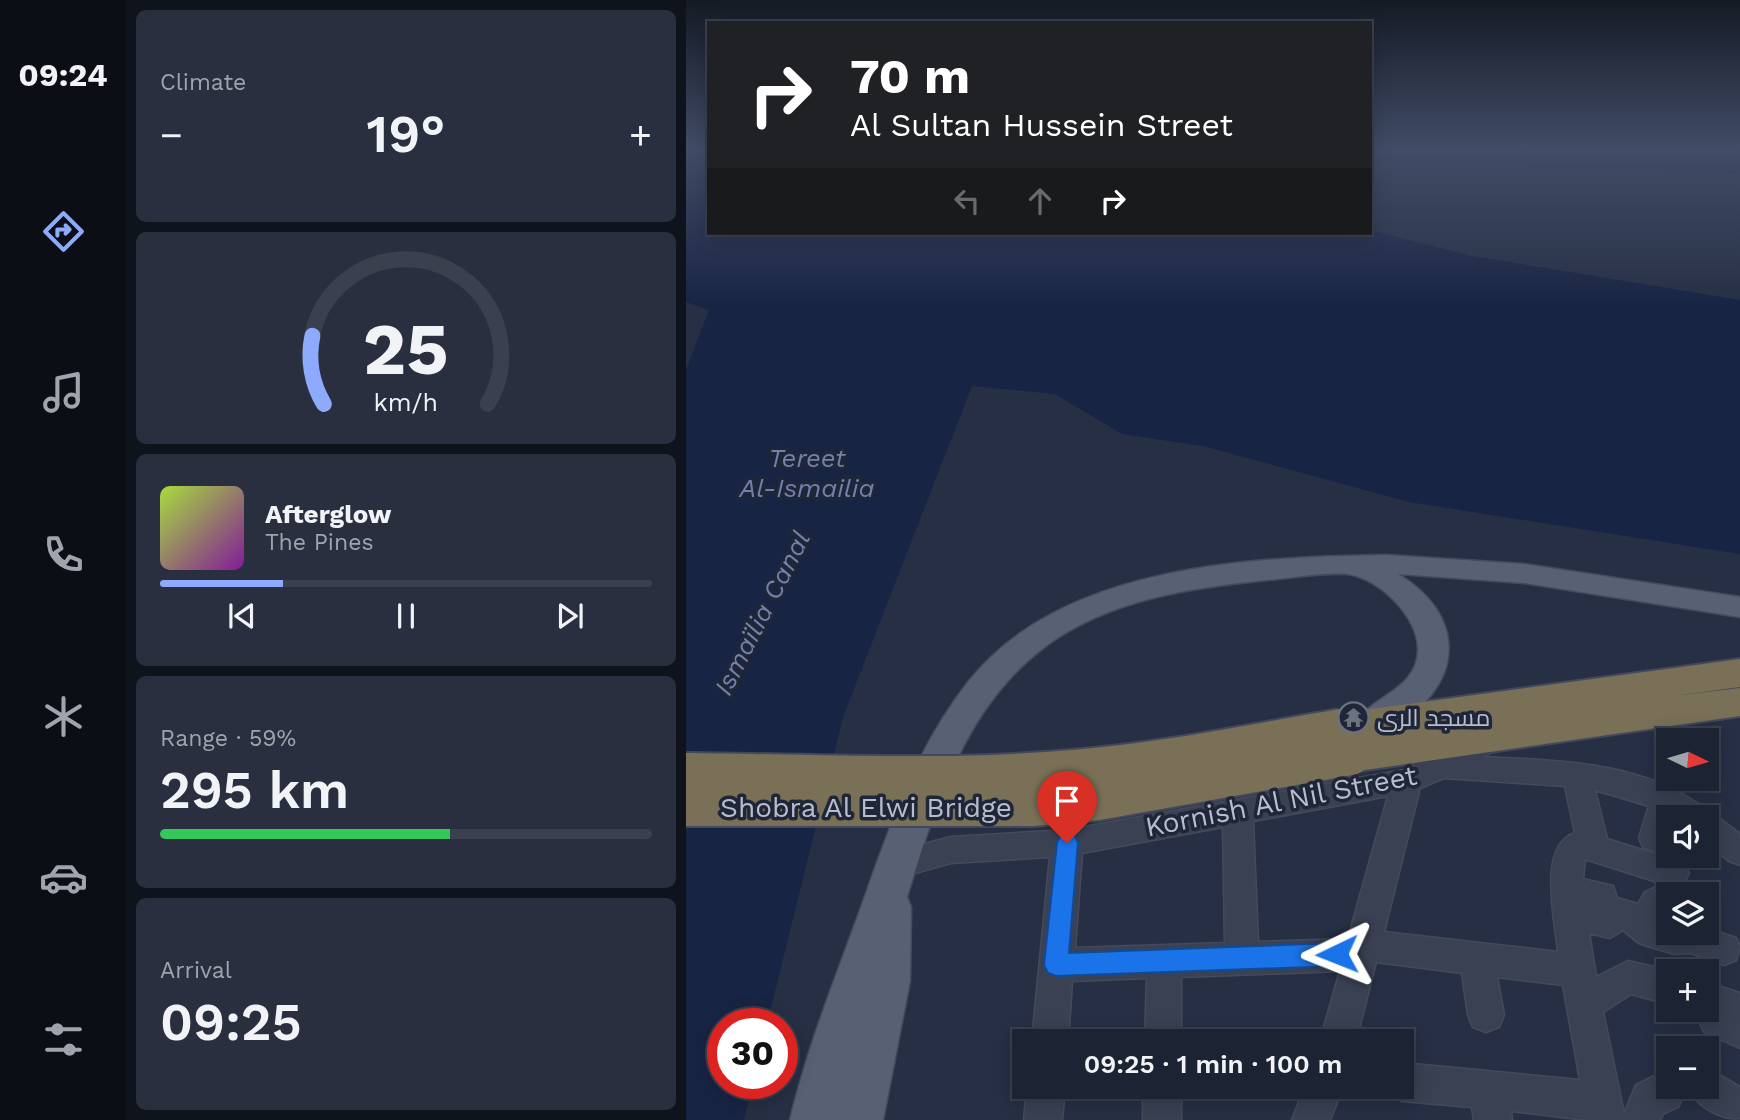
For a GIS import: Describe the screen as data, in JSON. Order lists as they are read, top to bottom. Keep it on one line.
{"streets":{"highway":["Kornish Al Nil Street","Shobra Al Elwi Bridge"]},"crossings":[["Kornish Al Nil Street","Shobra Al Elwi Bridge"]],"water":["Tereet Al-Ismailia","Ismaïlia Canal"],"places":{"temple":["مسجد الرى"]},"north":"right","page":{"tabs":"09:24","tile":["Climate",["Range · 59%","295 km"],["Arrival","09:25"]],"turn":["70 m","Al Sultan Hussein Street"],"heat":["−","19°","+"],"song":["Afterglow","The Pines"],"map_buttons":["+","−"],"limit":"30","trip":"09:25 · 1 min · 100 m","gauge":["25","km/h"]}}
